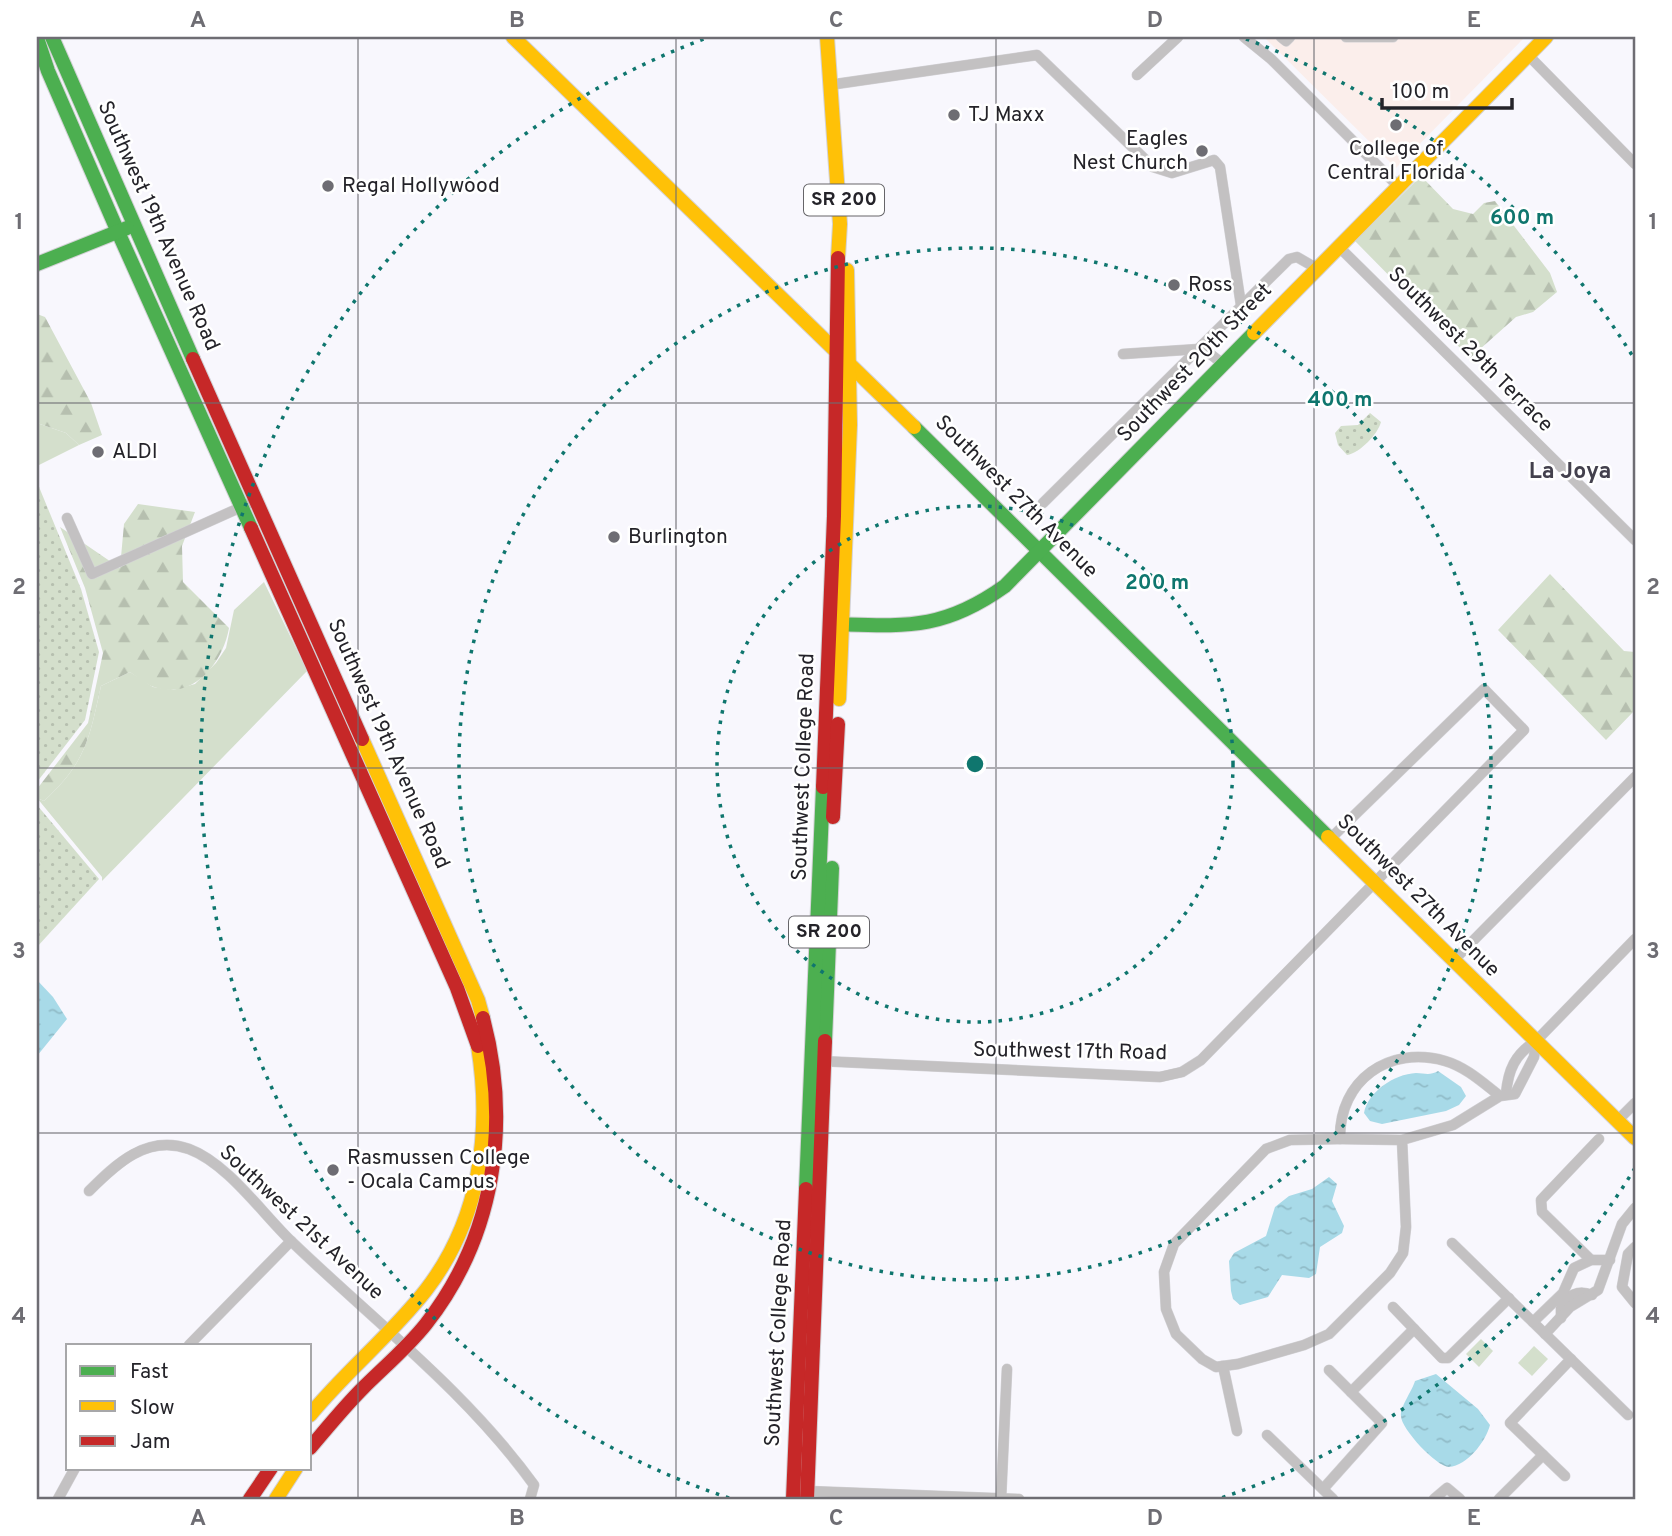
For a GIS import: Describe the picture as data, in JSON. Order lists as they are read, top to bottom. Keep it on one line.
{"streets":{"main road":["SR 200","Southwest 19th Avenue Road","Southwest 20th Street","Southwest 27th Avenue","Southwest College Road"],"street":["Southwest 29th Terrace","Southwest 17th Road","Southwest 21st Avenue"]},"crossings":[["Southwest 19th Avenue Road","Southwest 21st Avenue"],["Southwest 29th Terrace","Southwest 20th Street"],["Southwest 20th Street","Southwest 27th Avenue"],["Southwest 20th Street","Southwest College Road"],["Southwest 27th Avenue","Southwest College Road"],["Southwest 27th Avenue","Southwest 17th Road"],["Southwest College Road","Southwest 17th Road"]],"districts":["La Joya"],"places":["TJ Maxx","College of Central Florida","Eagles Nest Church","Regal Hollywood","Ross","ALDI","Burlington","Rasmussen College - Ocala Campus"],"legend":["Fast","Slow","Jam"],"scale_bar":"100 m","grid":{"columns":["A","B","C","D","E"],"rows":["1","2","3","4"]},"rings":["600 m","400 m","200 m"]}
